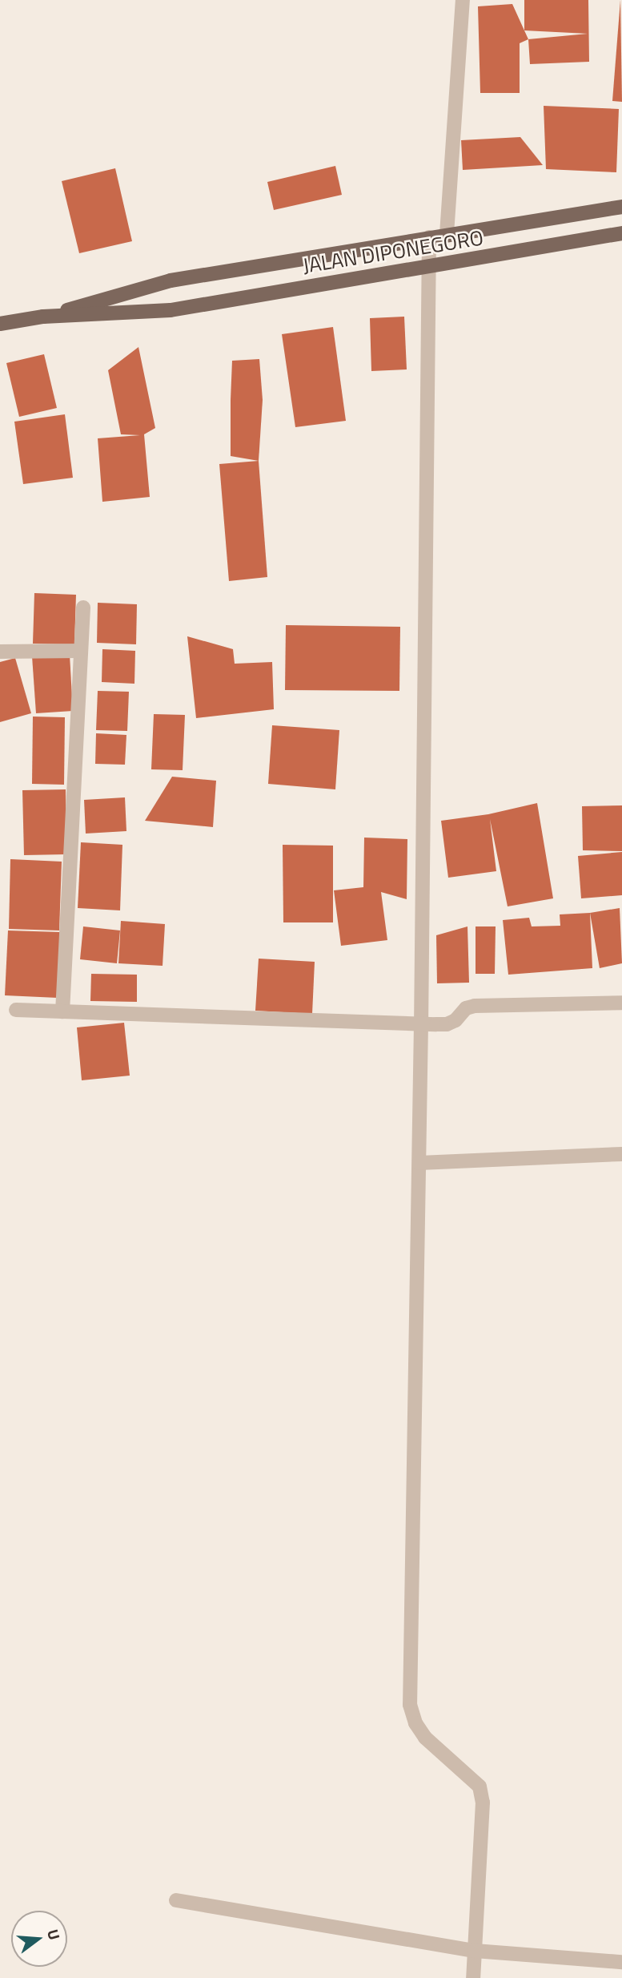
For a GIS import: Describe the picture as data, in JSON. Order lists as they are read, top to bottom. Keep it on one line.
{"streets":{"main road":["JALAN DIPONEGORO"]},"north":"right"}
